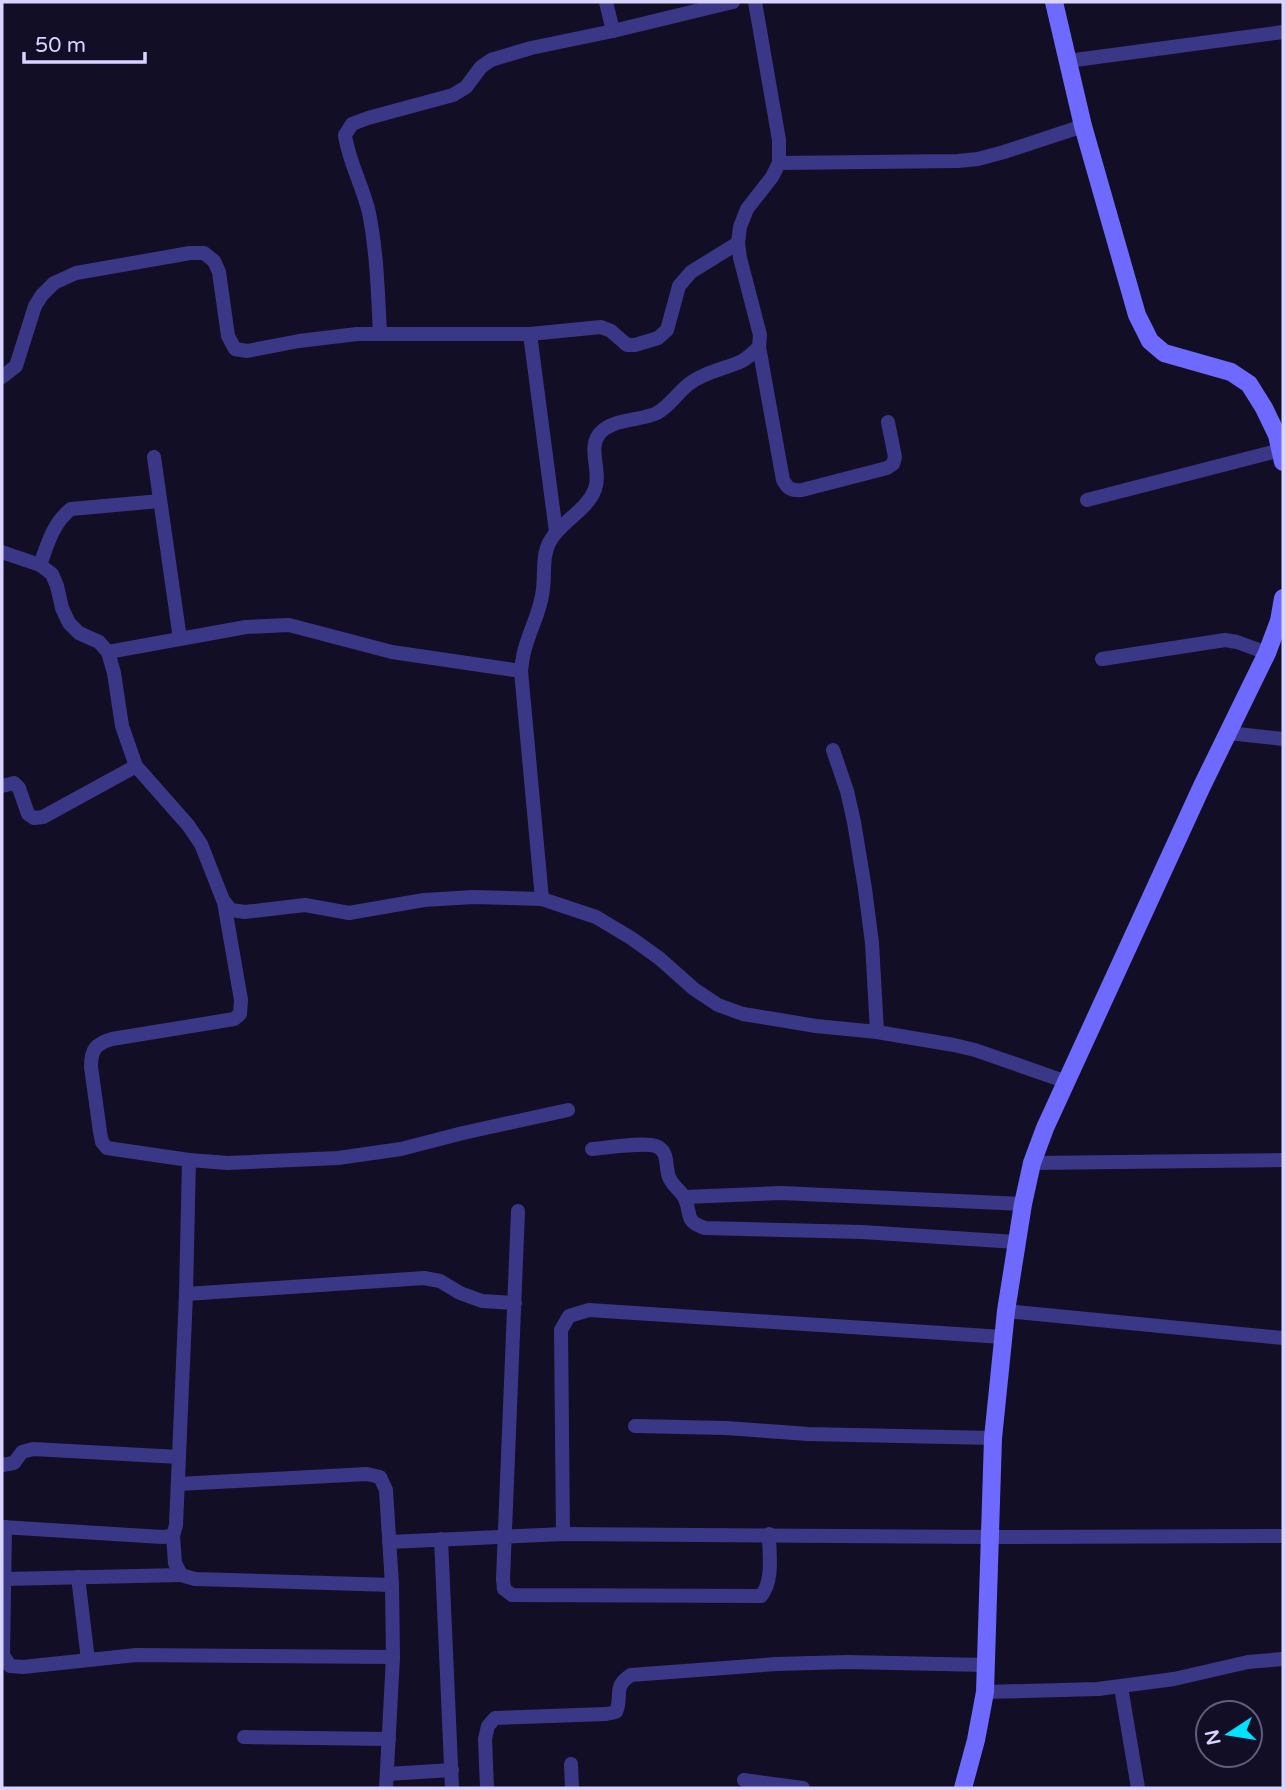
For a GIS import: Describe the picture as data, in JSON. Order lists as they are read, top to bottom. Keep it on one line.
{"scale_bar":"50 m","north":"left"}
